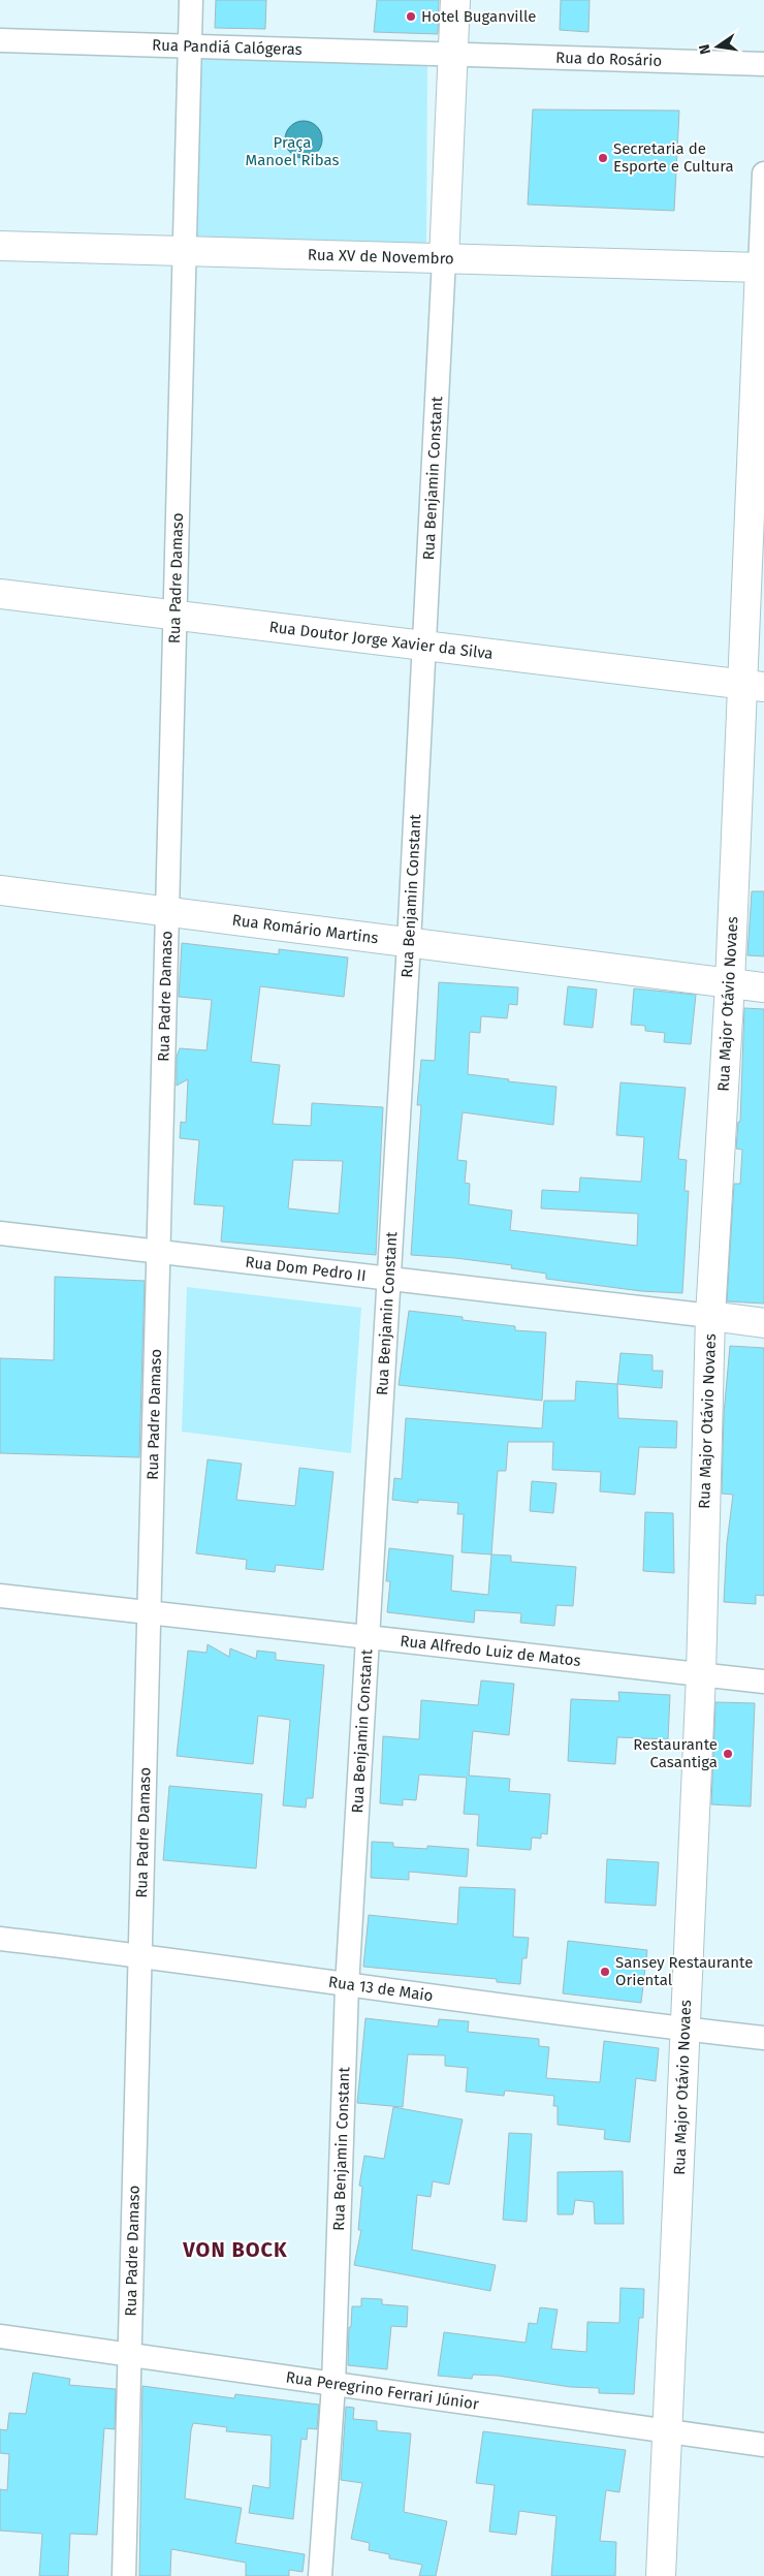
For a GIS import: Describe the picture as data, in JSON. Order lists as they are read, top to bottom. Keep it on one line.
{"streets":{"main road":["Rua XV de Novembro","Rua Benjamin Constant","Rua Doutor Jorge Xavier da Silva","Rua Romário Martins","Rua Major Otávio Novaes","Rua Dom Pedro II"],"street":["Rua Pandiá Calógeras","Rua do Rosário","Rua Padre Damaso","Rua Alfredo Luiz de Matos","Rua 13 de Maio","Rua Peregrino Ferrari Júnior"]},"crossings":[["Rua Pandiá Calógeras","Rua do Rosário"],["Rua Pandiá Calógeras","Rua Benjamin Constant"],["Rua do Rosário","Rua Benjamin Constant"],["Rua XV de Novembro","Rua Benjamin Constant"],["Rua XV de Novembro","Rua Padre Damaso"],["Rua XV de Novembro","Rua Major Otávio Novaes"],["Rua Benjamin Constant","Rua Doutor Jorge Xavier da Silva"],["Rua Benjamin Constant","Rua Romário Martins"],["Rua Benjamin Constant","Rua Dom Pedro II"],["Rua Benjamin Constant","Rua Alfredo Luiz de Matos"],["Rua Benjamin Constant","Rua 13 de Maio"],["Rua Benjamin Constant","Rua Peregrino Ferrari Júnior"],["Rua Padre Damaso","Rua Doutor Jorge Xavier da Silva"],["Rua Padre Damaso","Rua Romário Martins"],["Rua Padre Damaso","Rua Dom Pedro II"],["Rua Padre Damaso","Rua Alfredo Luiz de Matos"],["Rua Padre Damaso","Rua 13 de Maio"],["Rua Padre Damaso","Rua Peregrino Ferrari Júnior"],["Rua Doutor Jorge Xavier da Silva","Rua Major Otávio Novaes"],["Rua Romário Martins","Rua Major Otávio Novaes"],["Rua Major Otávio Novaes","Rua Dom Pedro II"],["Rua Major Otávio Novaes","Rua Alfredo Luiz de Matos"],["Rua Major Otávio Novaes","Rua 13 de Maio"],["Rua Major Otávio Novaes","Rua Peregrino Ferrari Júnior"]],"districts":["VON BOCK"],"parks":["Praça Manoel Ribas"],"places":["Hotel Buganville","Secretaria de Esporte e Cultura","Restaurante Casantiga","Sansey Restaurante Oriental"],"north":"left"}
